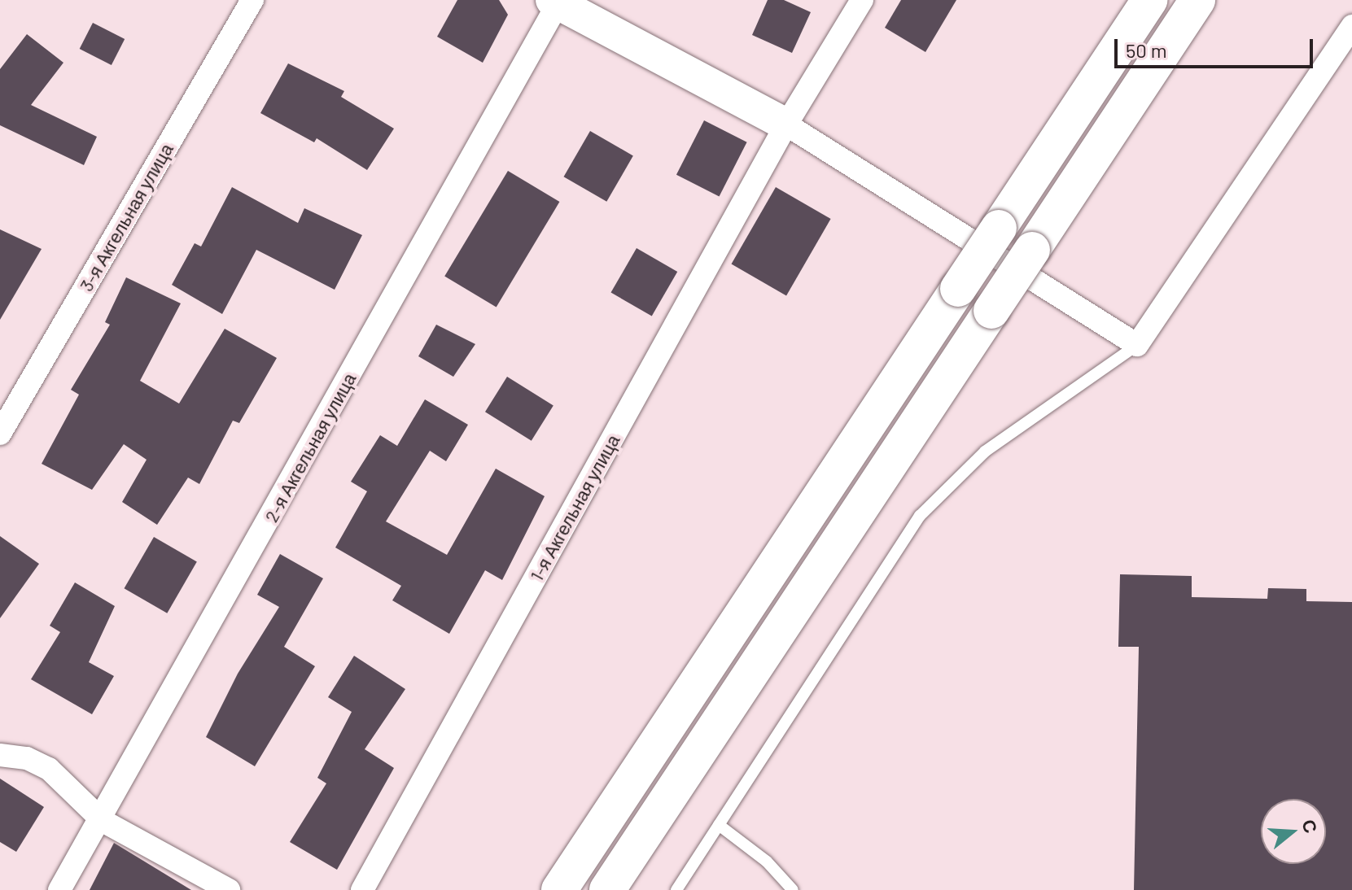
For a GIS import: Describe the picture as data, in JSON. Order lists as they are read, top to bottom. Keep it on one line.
{"streets":{"street":["3-я Акгельная улица","2-я Акгельная улица","1-я Акгельная улица"]},"scale_bar":"50 m","north":"right"}
